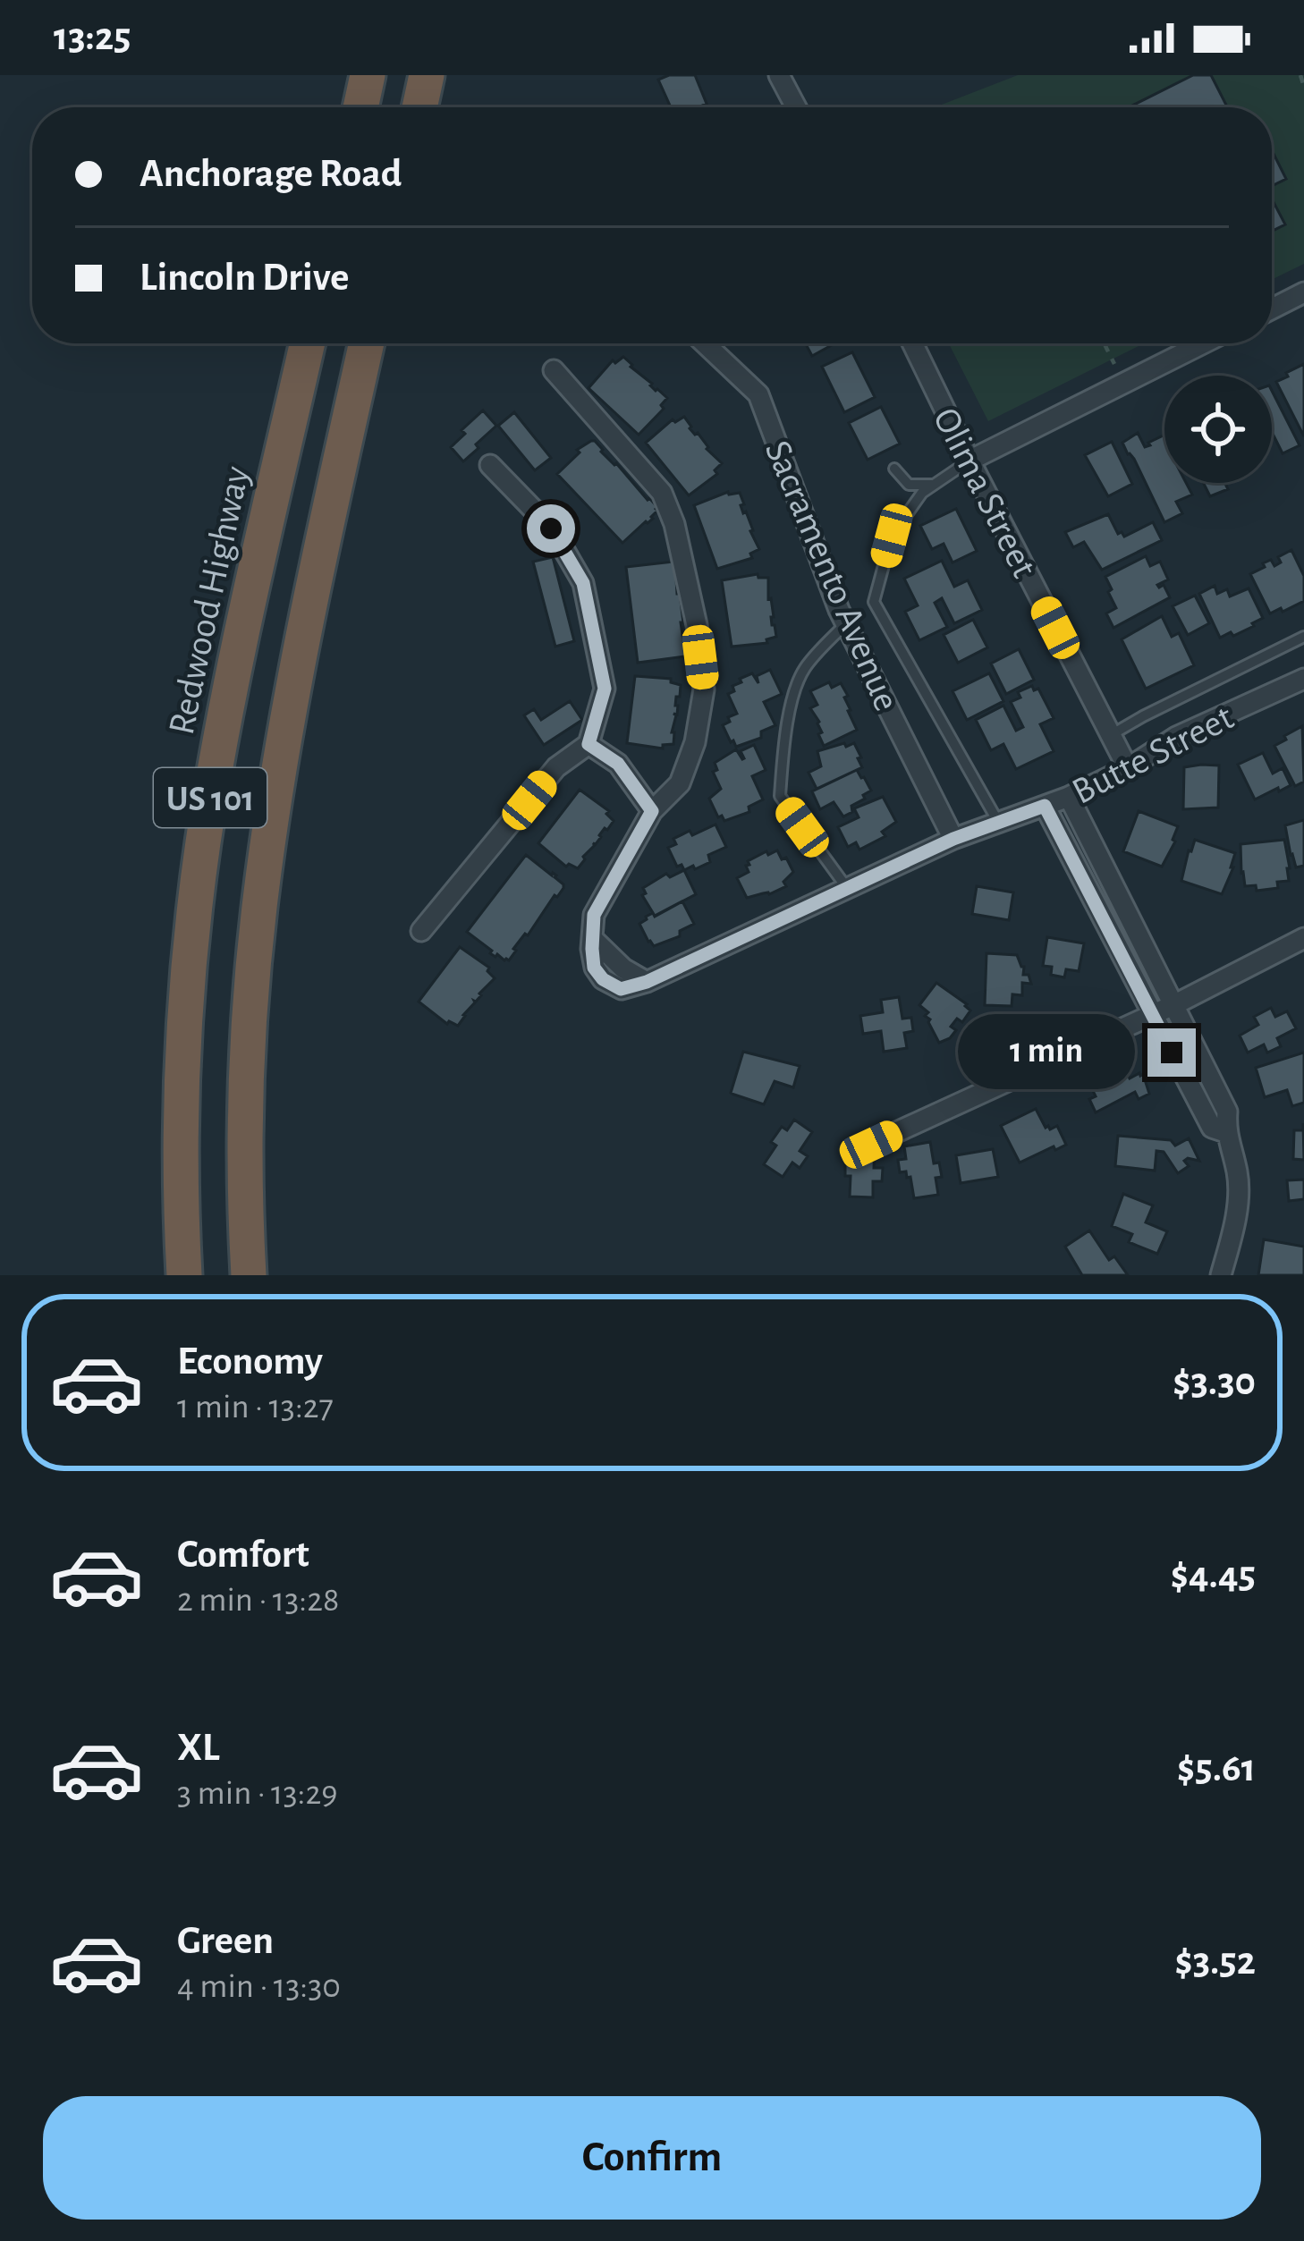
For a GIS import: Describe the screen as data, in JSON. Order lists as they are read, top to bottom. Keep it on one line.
{"streets":{"highway":["Redwood Highway","US 101"],"street":["Olima Street","Sacramento Avenue","Butte Street"]},"crossings":[["Olima Street","Butte Street"],["Sacramento Avenue","Butte Street"]],"page":{"status":"13:25","banner":["Anchorage Road","Lincoln Drive"],"bubble":"1 min","list":[{"name":"Economy","note":"1 min · 13:27","value":"$3.30"},{"name":"Comfort","note":"2 min · 13:28","value":"$4.45"},{"name":"XL","note":"3 min · 13:29","value":"$5.61"},{"name":"Green","note":"4 min · 13:30","value":"$3.52"}],"buttons":"Confirm"}}
